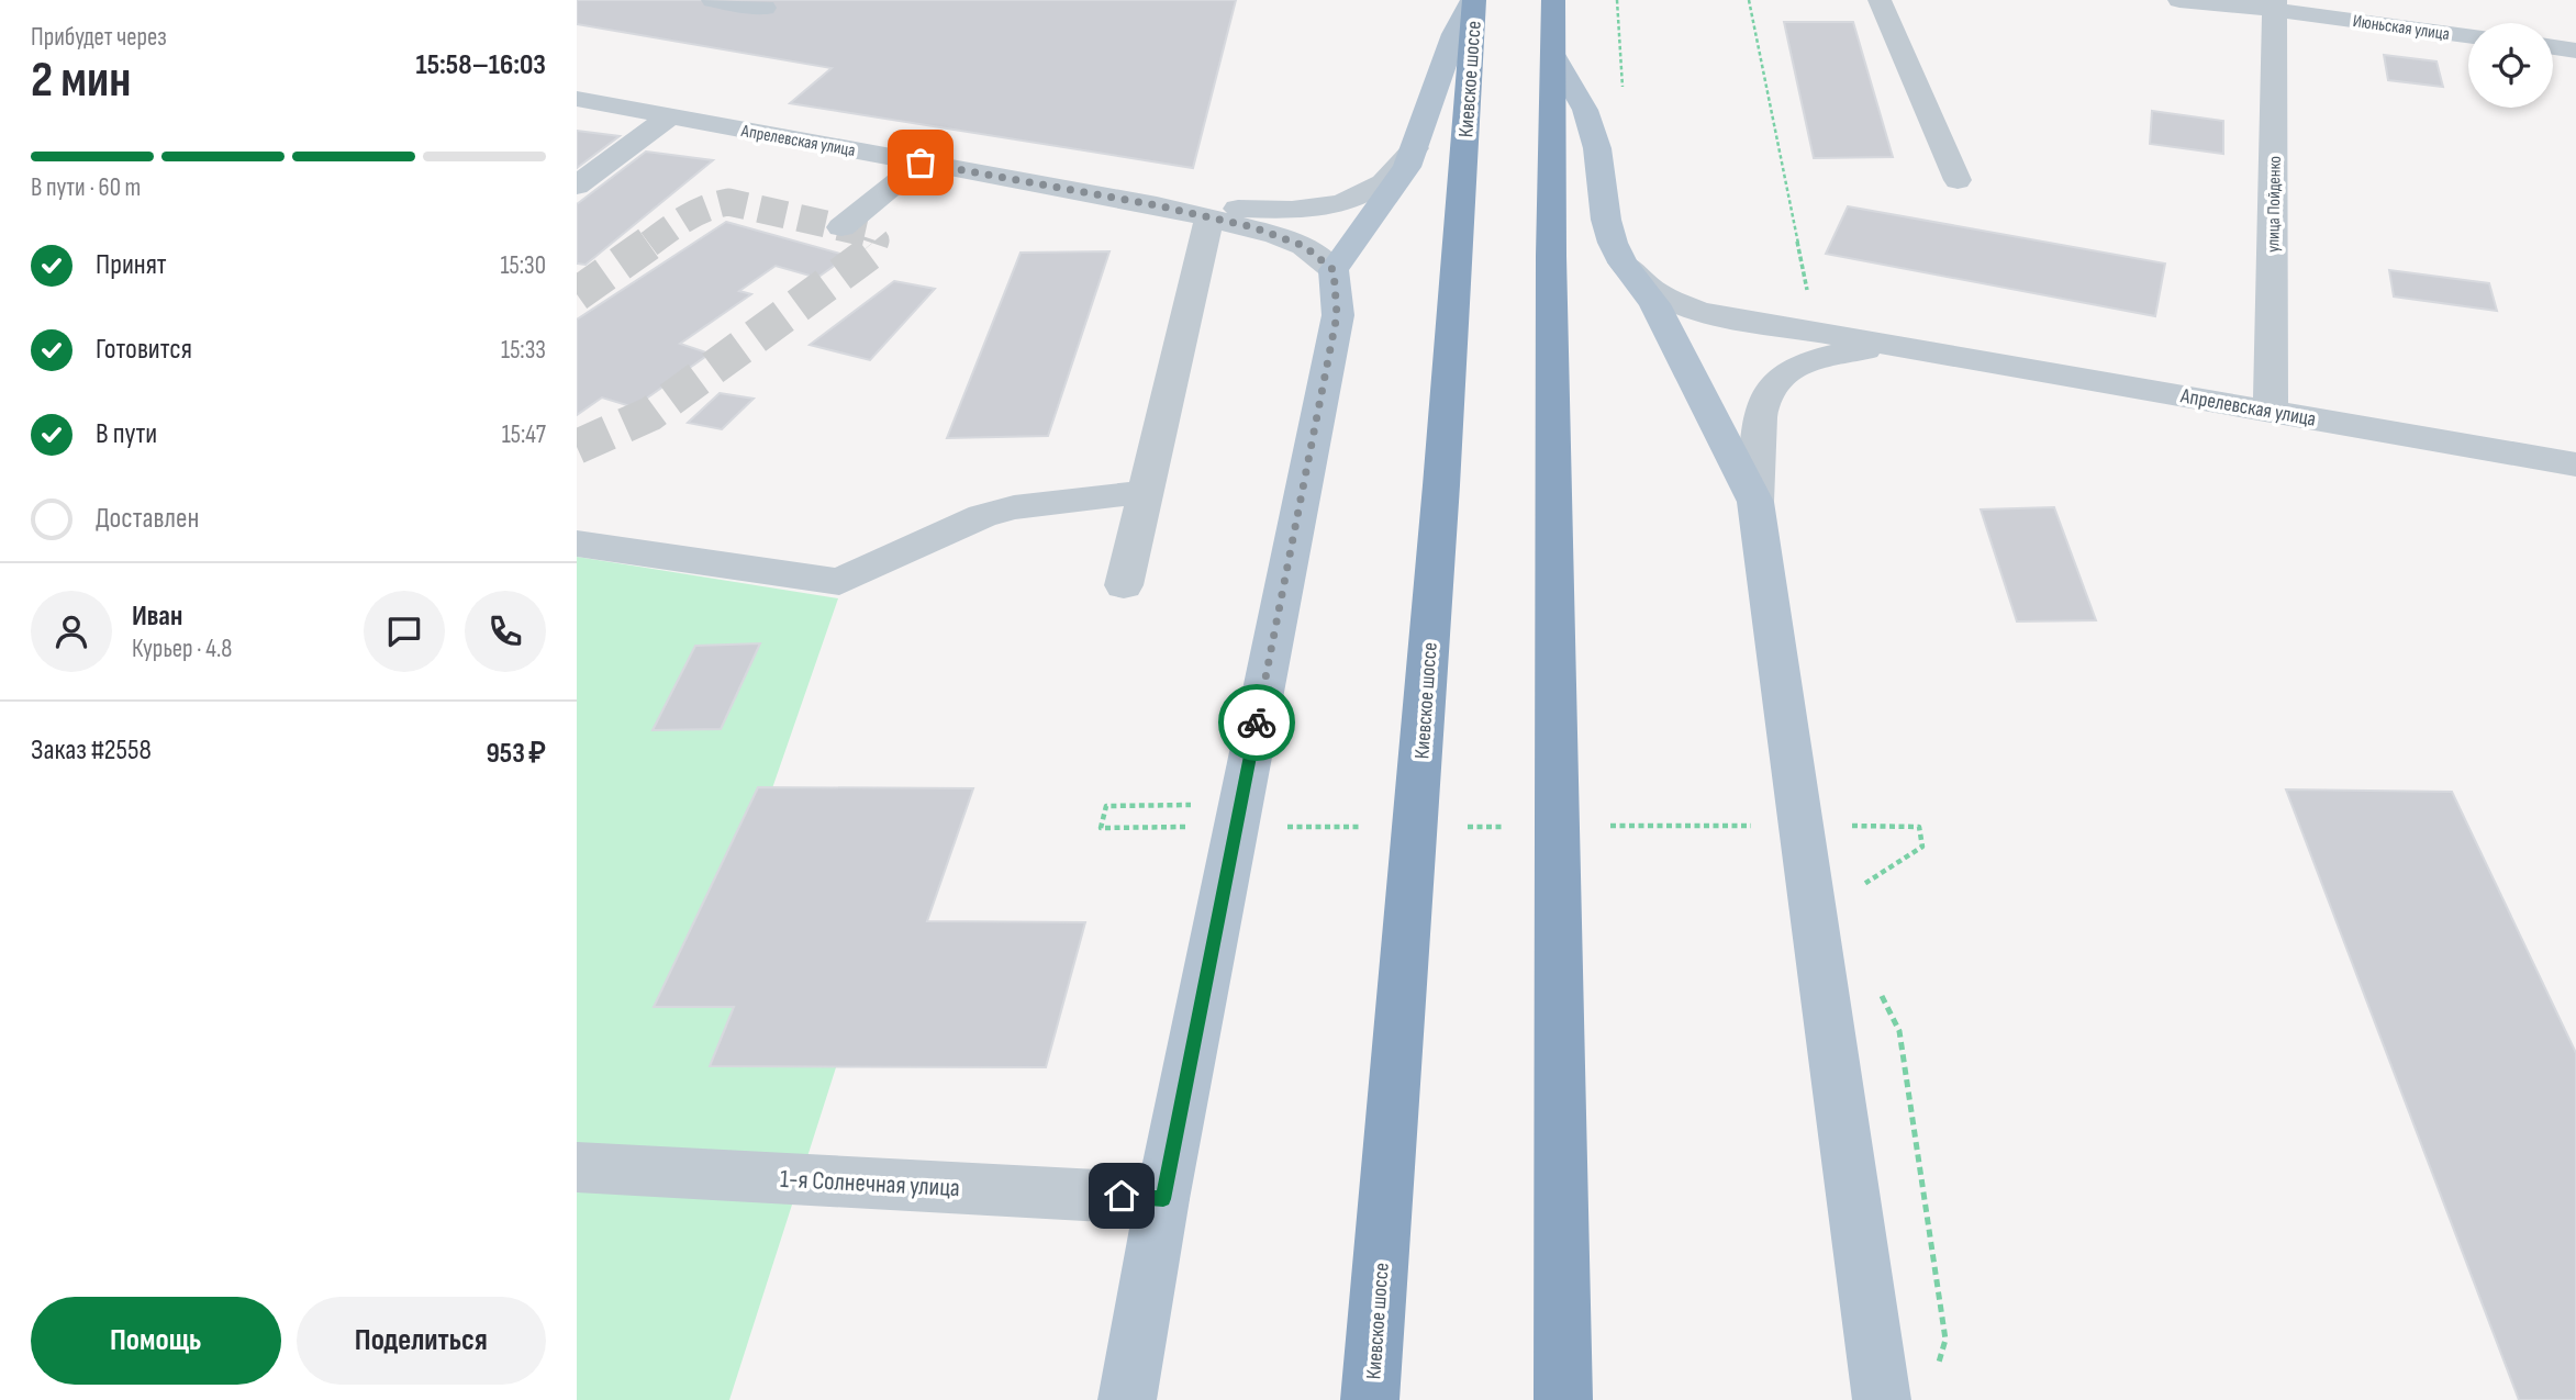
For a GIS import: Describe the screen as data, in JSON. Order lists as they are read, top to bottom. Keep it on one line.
{"streets":{"highway":["Киевское шоссе"],"street":["Июньская улица","Апрелевская улица","улица Пойденко","1-я Солнечная улица"]},"crossings":[["Июньская улица","улица Пойденко"],["Апрелевская улица","улица Пойденко"]],"page":{"heading":["2 мин","Прибудет через","15:58–16:03"],"panel":["Иван","Курьер · 4.8","Заказ #2558","953 ₽"],"bar":"В пути · 60 m","list":[["Принят","15:30"],["Готовится","15:33"],["В пути","15:47"],"Доставлен"],"buttons":["Помощь","Поделиться"]}}
